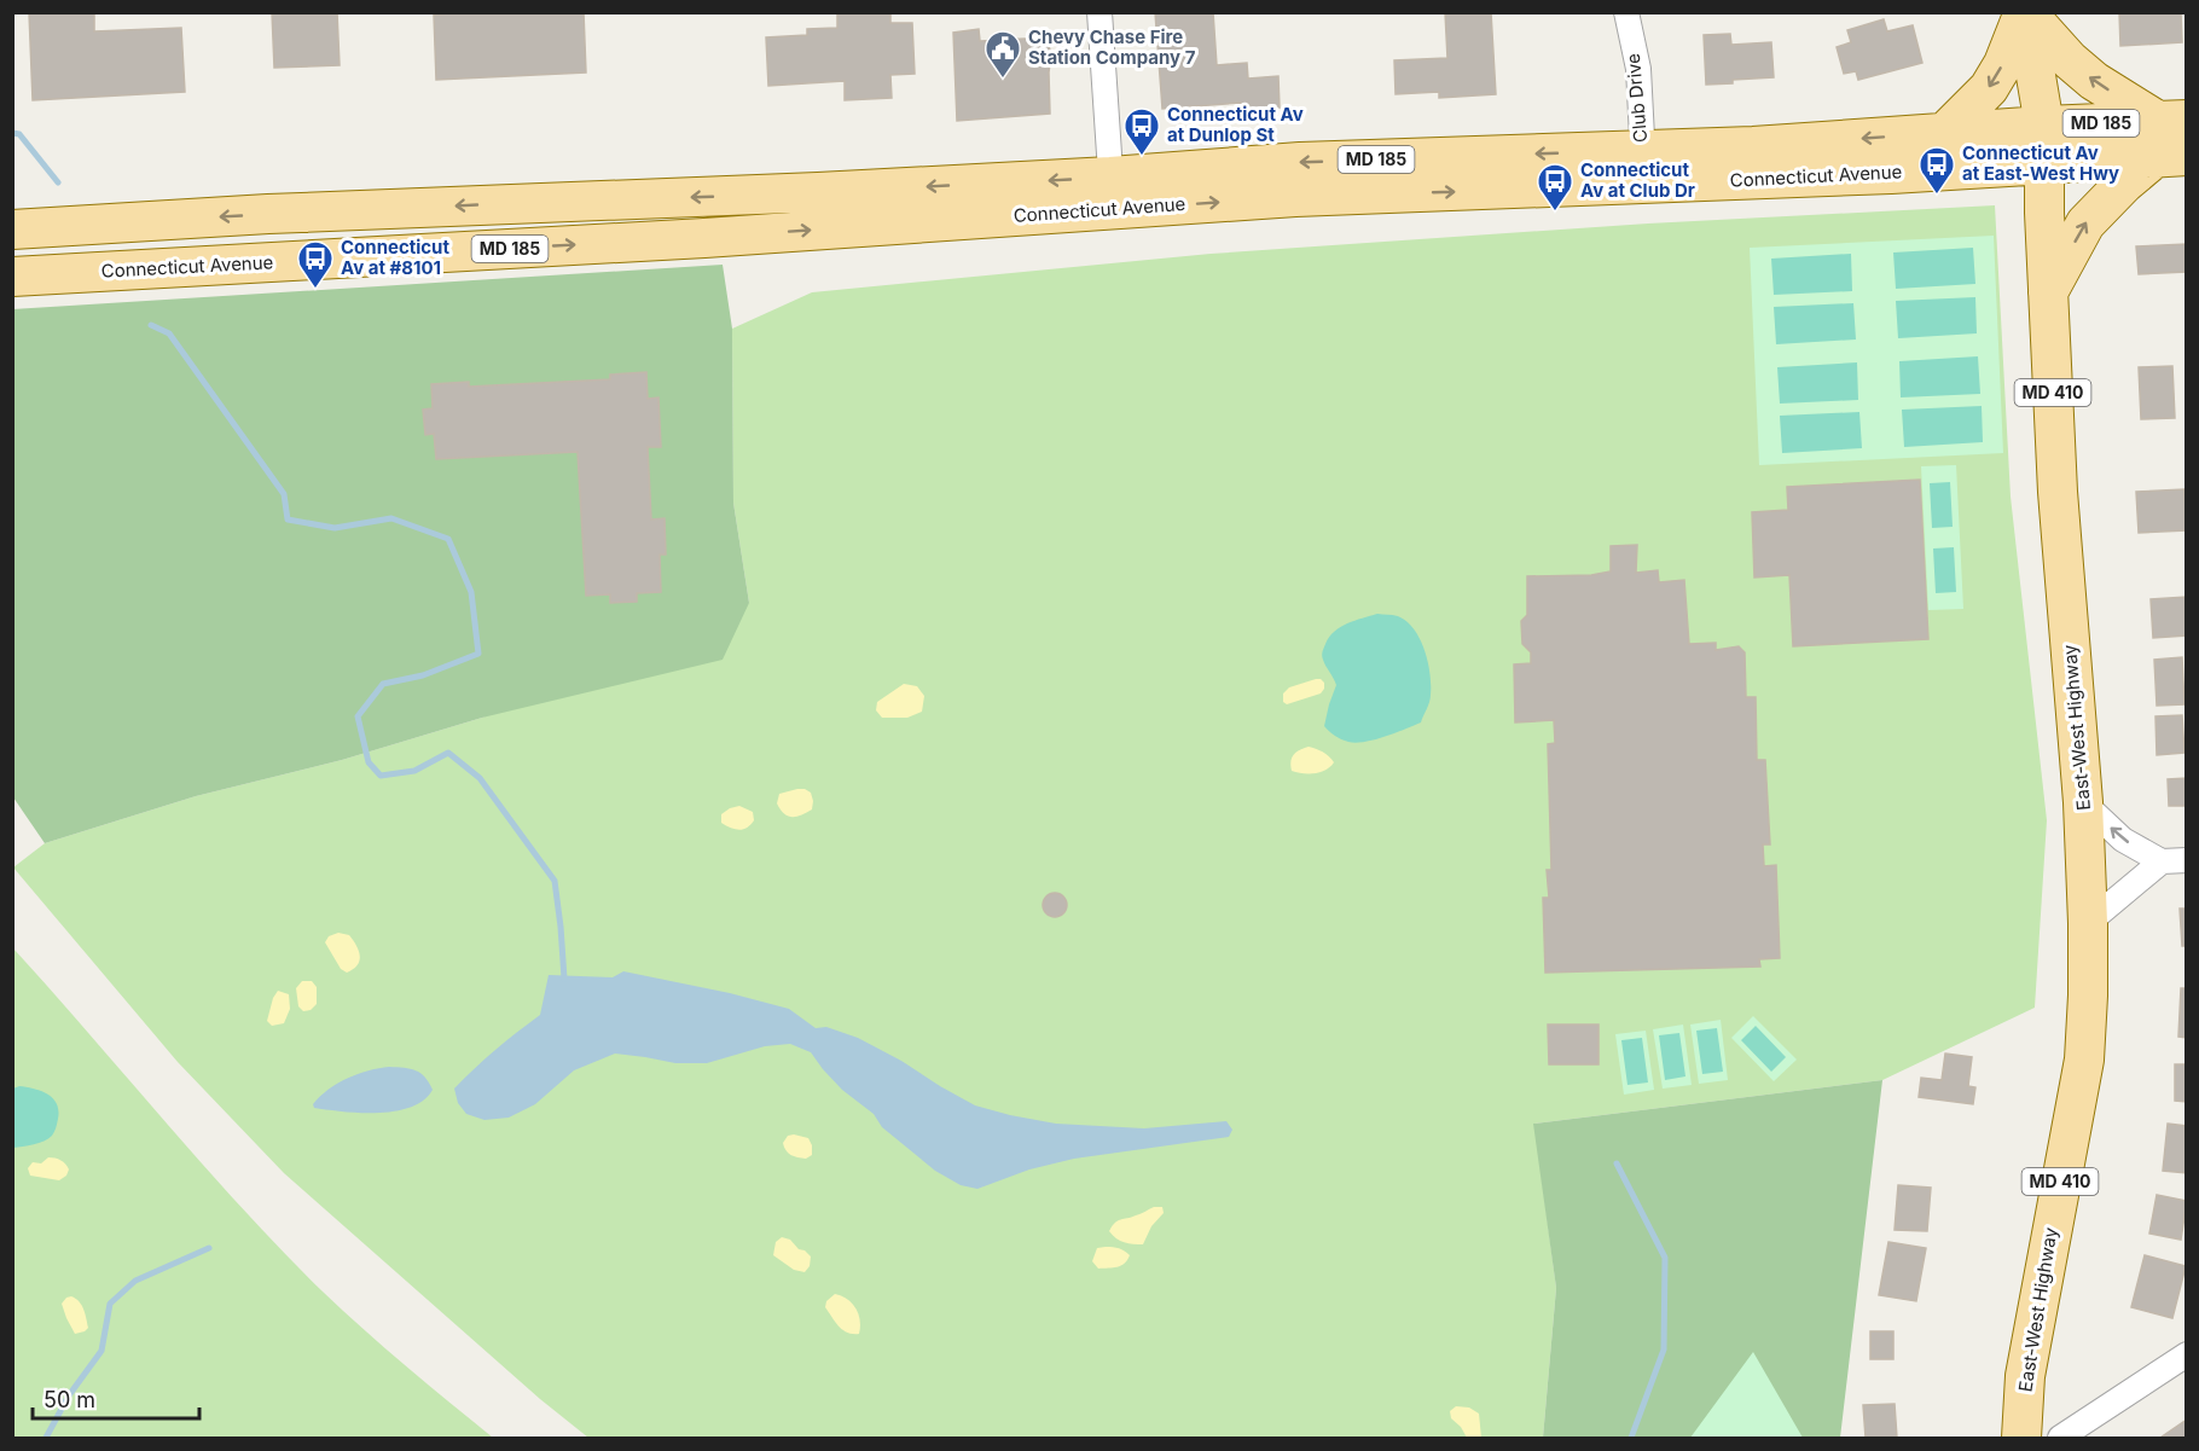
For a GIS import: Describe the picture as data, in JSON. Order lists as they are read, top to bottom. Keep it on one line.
{"streets":{"main road":["MD 185","Connecticut Avenue","MD 410","East-West Highway"],"street":["Club Drive"]},"crossings":[["Club Drive","Connecticut Avenue"],["Connecticut Avenue","East-West Highway"]],"places":{"public building":["Chevy Chase Fire Station Company 7"],"bus stop":["Connecticut Av at Dunlop St","Connecticut Av at East-West Hwy","Connecticut Av at Club Dr","Connecticut Av at #8101"]},"scale_bar":"50 m"}
